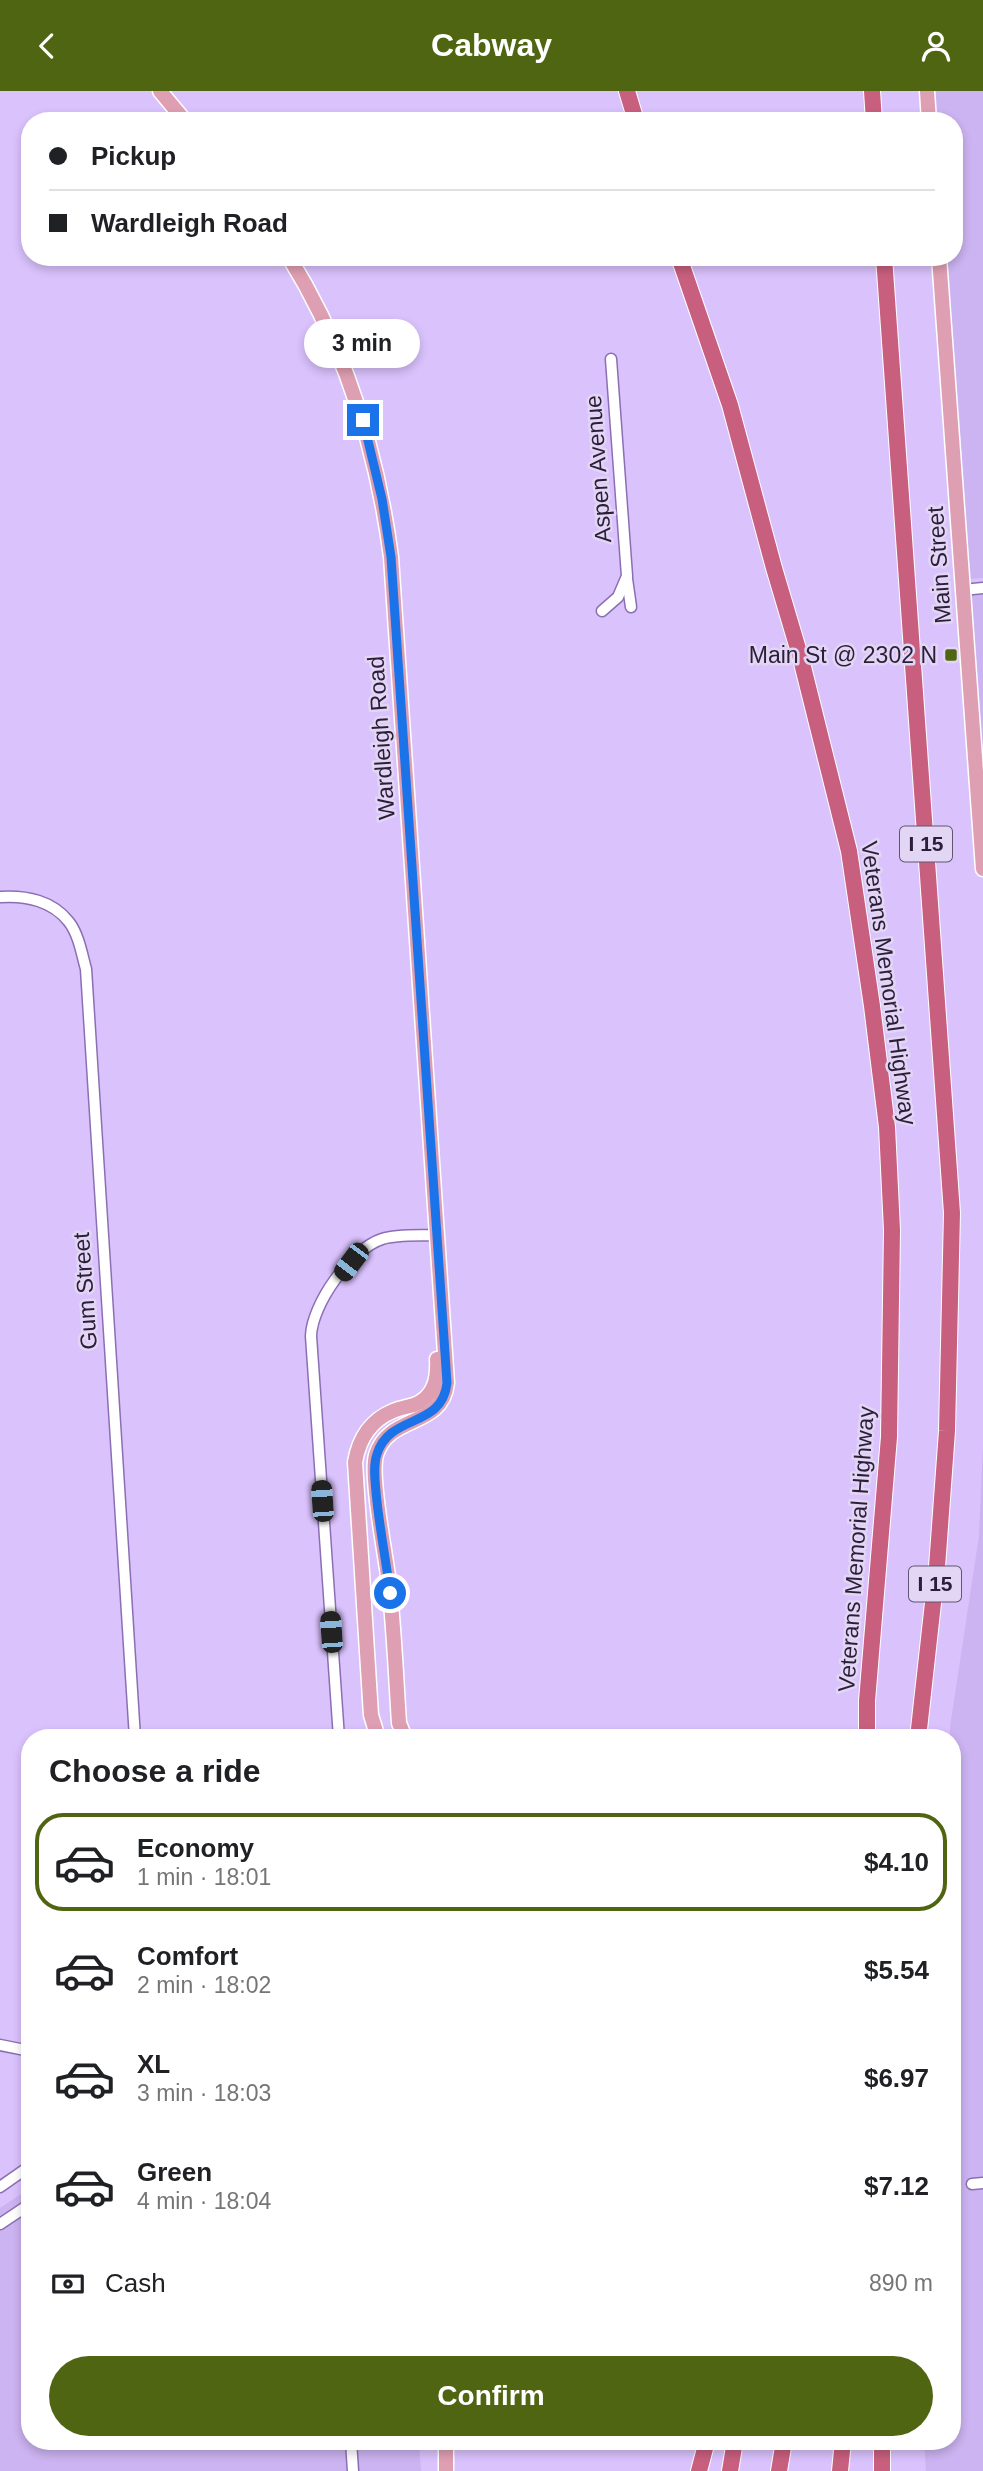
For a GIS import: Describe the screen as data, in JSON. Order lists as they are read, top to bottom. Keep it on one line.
{"streets":{"highway":["I 15","Veterans Memorial Highway"],"main road":["Main Street","Wardleigh Road"],"street":["Aspen Avenue","Gum Street"]},"places":{"transit":["Main St @ 2302 N"]},"page":{"header":"Cabway","banner":["Pickup","Wardleigh Road"],"bubble":"3 min","heading":"Choose a ride","list":[{"name":"Economy","note":"1 min · 18:01","value":"$4.10"},{"name":"Comfort","note":"2 min · 18:02","value":"$5.54"},{"name":"XL","note":"3 min · 18:03","value":"$6.97"},{"name":"Green","note":"4 min · 18:04","value":"$7.12"}],"pay":["Cash","890 m"],"buttons":"Confirm"}}
